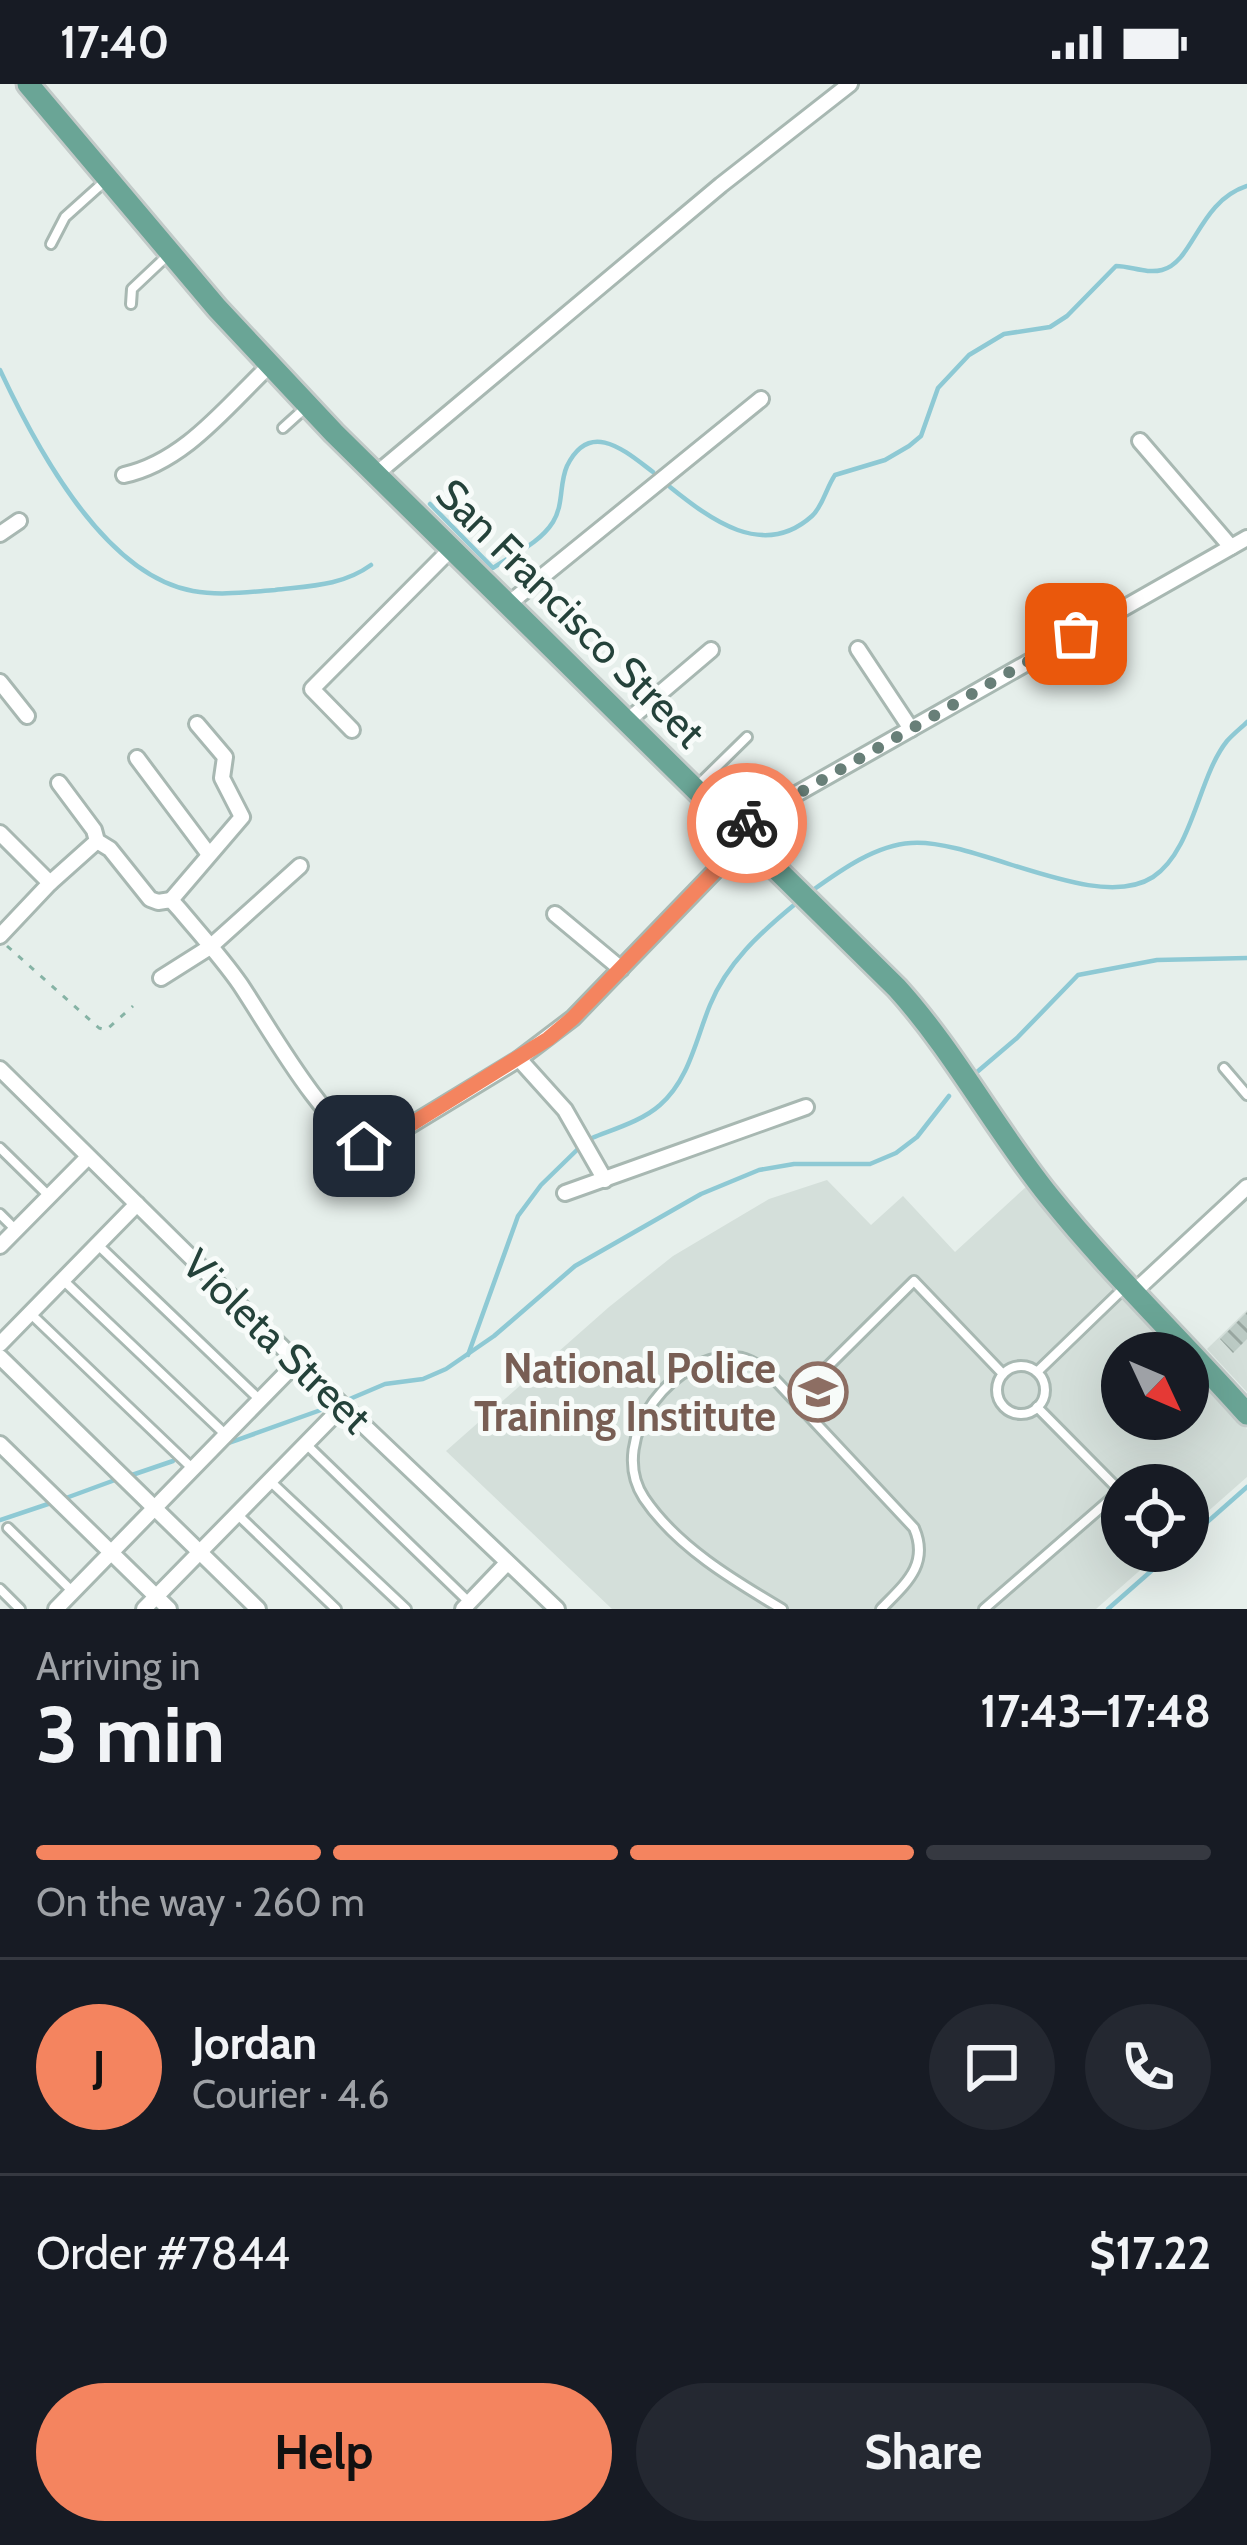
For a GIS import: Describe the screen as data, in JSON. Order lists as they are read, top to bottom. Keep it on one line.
{"streets":{"main road":["San Francisco Street"],"street":["Violeta Street"]},"places":{"school or university":["National Police Training Institute"]},"north":"bottom right","page":{"status":"17:40","heading":["3 min","Arriving in","17:43–17:48"],"panel":["Jordan","Courier · 4.6","Order #7844","$17.22"],"bar":"On the way · 260 m","round":"J","buttons":["Help","Share"]}}
